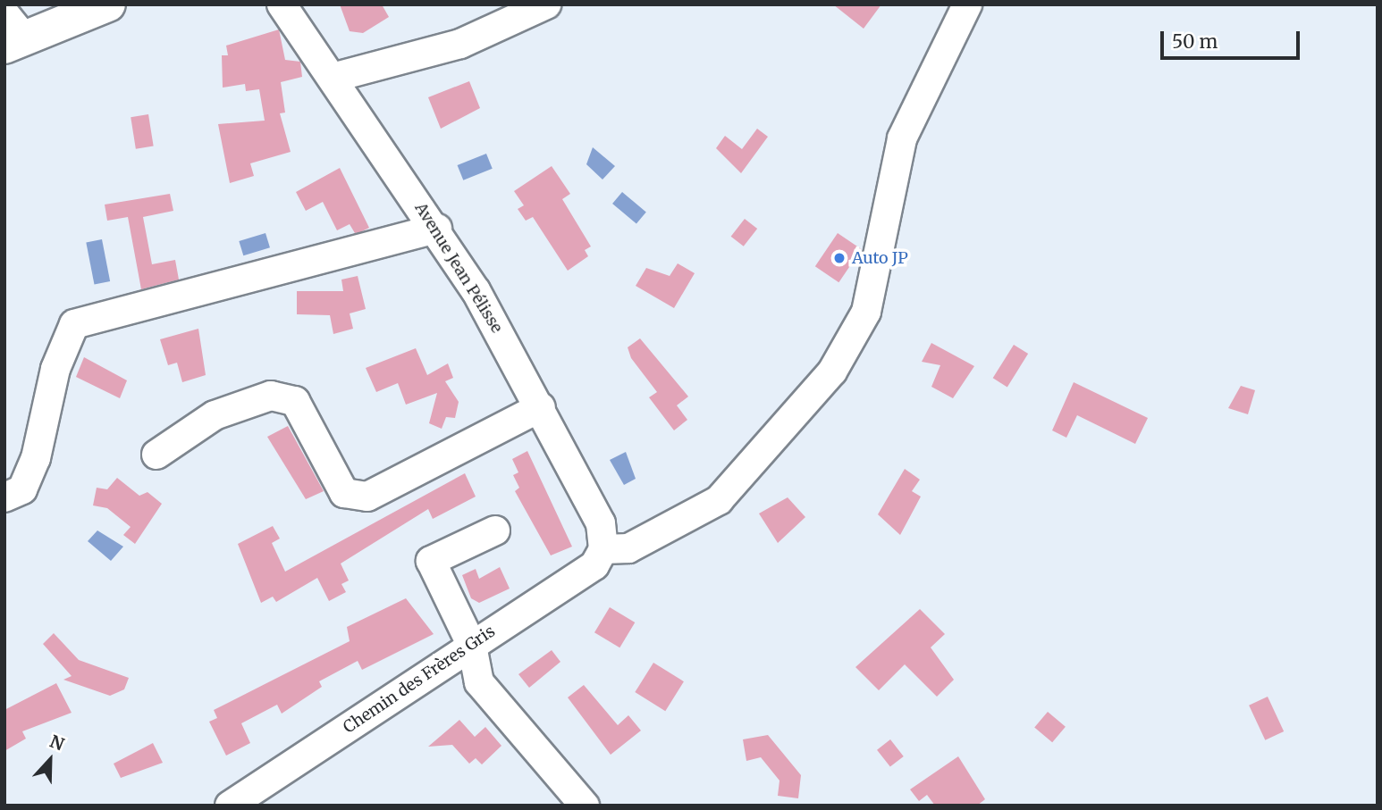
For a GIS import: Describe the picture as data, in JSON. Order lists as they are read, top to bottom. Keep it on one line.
{"streets":{"street":["Avenue Jean Pélisse","Chemin des Frères Gris"]},"crossings":[["Avenue Jean Pélisse","Chemin des Frères Gris"]],"places":["Auto JP"],"scale_bar":"50 m","north":"top"}
